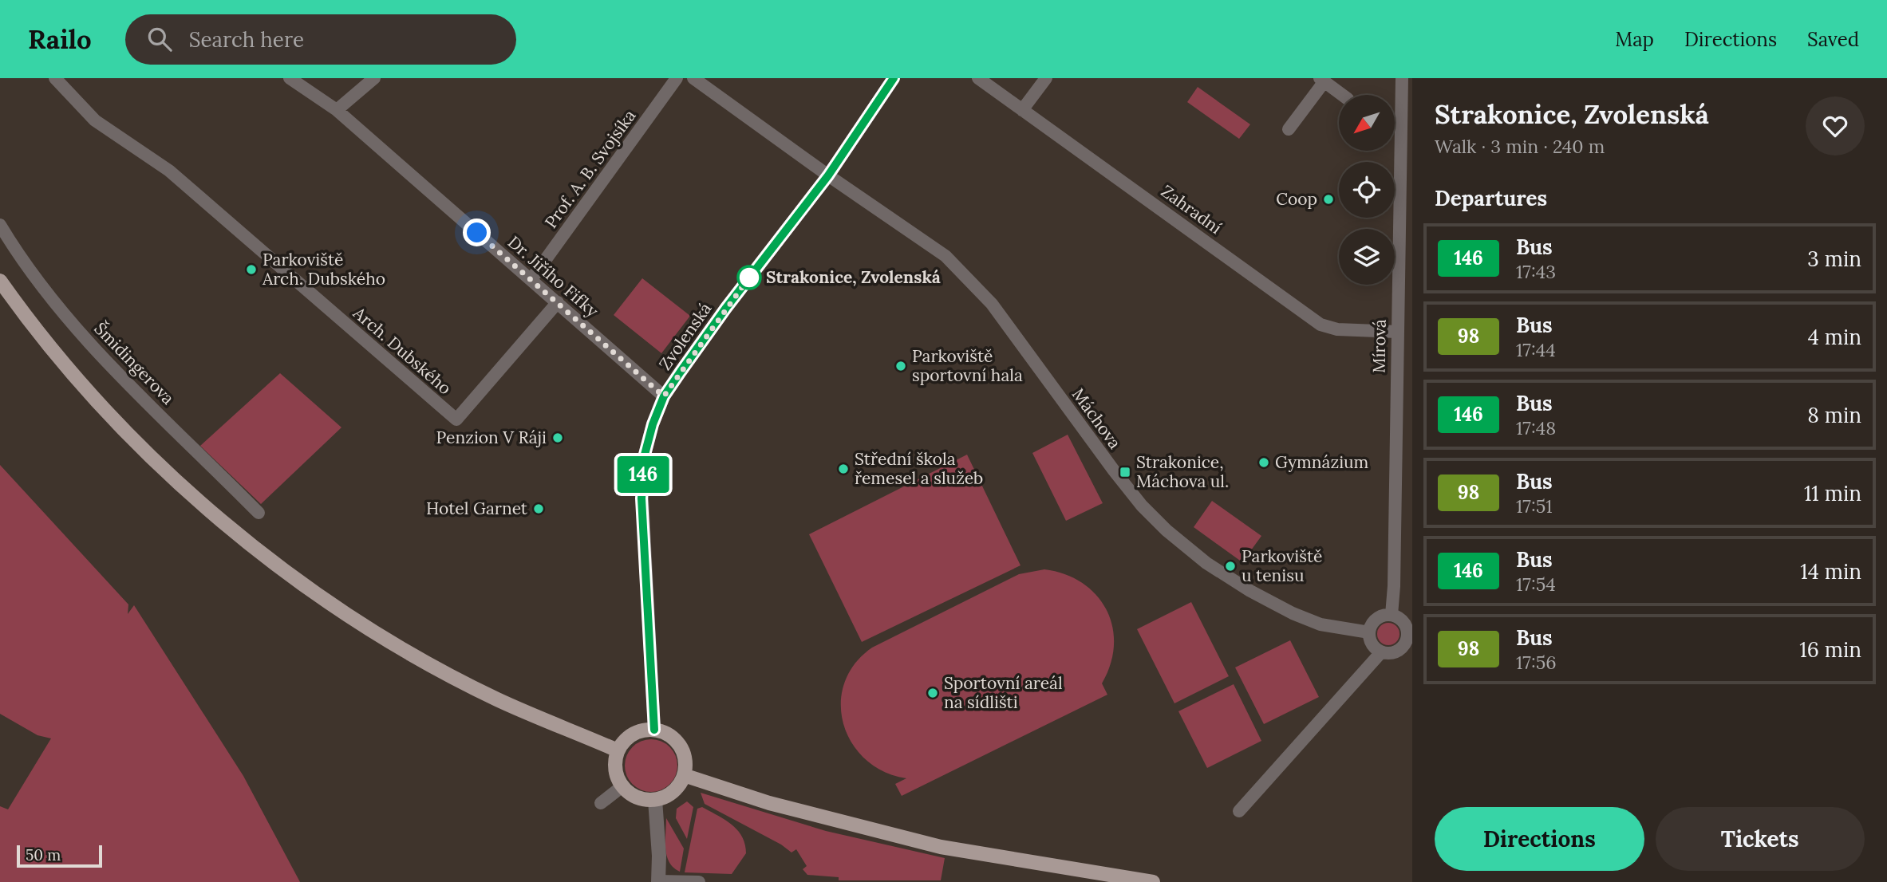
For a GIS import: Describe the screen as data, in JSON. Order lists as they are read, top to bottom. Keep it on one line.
{"streets":{"street":["Prof. A. B. Svojsíka","Zahradní","Dr. Jiřího Fifky","Zvolenská","Mírová","Arch. Dubského","Šmidingerova","Máchova"]},"crossings":[["Prof. A. B. Svojsíka","Dr. Jiřího Fifky"],["Zahradní","Mírová"],["Dr. Jiřího Fifky","Zvolenská"],["Dr. Jiřího Fifky","Arch. Dubského"],["Zvolenská","Máchova"],["Mírová","Máchova"]],"places":{"other":["Coop","Parkoviště Arch. Dubského","Strakonice, Zvolenská","Parkoviště sportovní hala","Penzion V Ráji","Gymnázium","Střední škola řemesel a služeb","Hotel Garnet","Parkoviště u tenisu","Sportovní areál na sídlišti"],"transit":["Strakonice, Máchova ul."]},"lines":["bus line 146"],"scale_bar":"50 m","north":"bottom left","page":{"header":"Railo","search":"Search here","nav":["Map","Directions","Saved"],"on_map":"146","heading":[["Strakonice, Zvolenská","Walk · 3 min · 240 m"],"Departures"],"list":[{"mark":"146","name":"Bus","note":"17:43","value":"3 min"},{"mark":"98","name":"Bus","note":"17:44","value":"4 min"},{"mark":"146","name":"Bus","note":"17:48","value":"8 min"},{"mark":"98","name":"Bus","note":"17:51","value":"11 min"},{"mark":"146","name":"Bus","note":"17:54","value":"14 min"},{"mark":"98","name":"Bus","note":"17:56","value":"16 min"}],"buttons":["Directions","Tickets"],"scale":"50 m"}}
